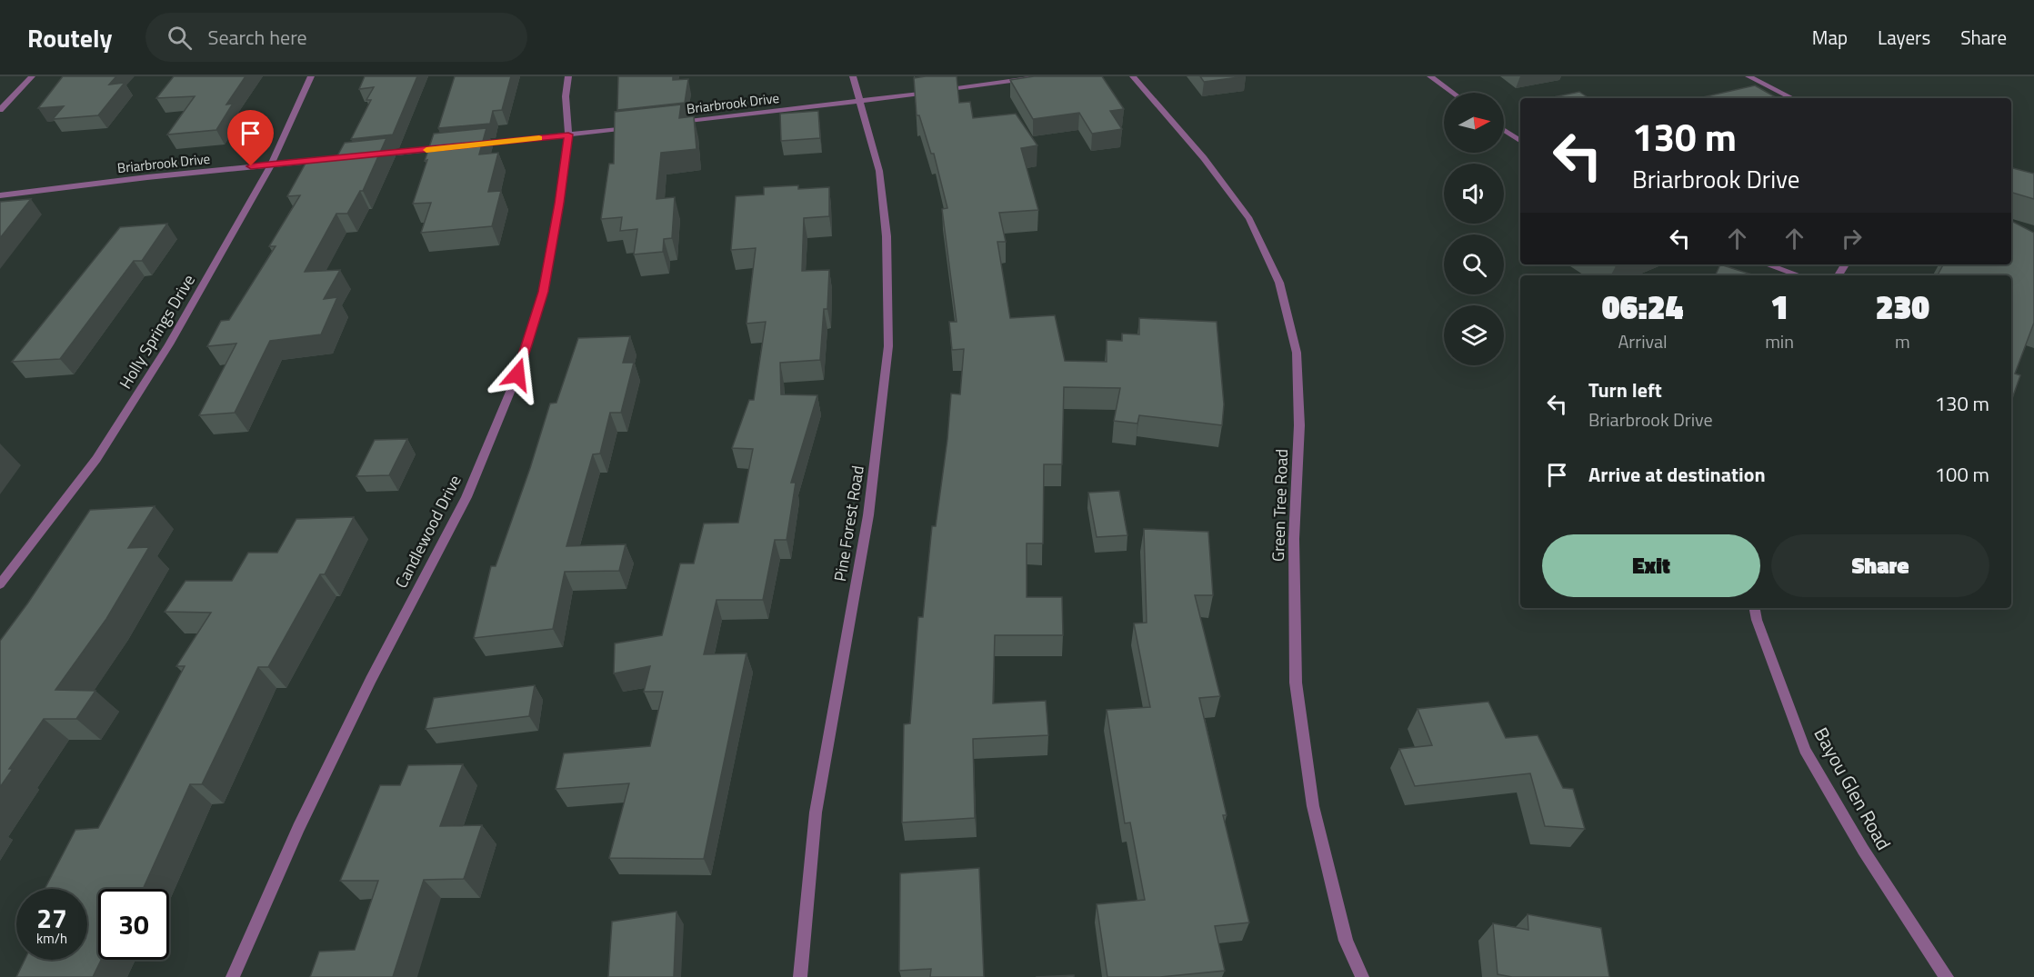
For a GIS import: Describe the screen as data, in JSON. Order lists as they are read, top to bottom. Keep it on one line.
{"streets":{"street":["Briarbrook Drive","Holly Springs Drive","Green Tree Road","Pine Forest Road","Candlewood Drive","Bayou Glen Road"]},"crossings":[["Briarbrook Drive","Holly Springs Drive"],["Briarbrook Drive","Pine Forest Road"]],"north":"right","page":{"header":"Routely","search":"Search here","nav":["Map","Layers","Share"],"turn":["130 m","Briarbrook Drive"],"eta":["06:24","Arrival","1","min","230","m"],"list":[{"name":"Turn left","note":"Briarbrook Drive","value":"130 m"},{"name":"Arrive at destination","value":"100 m"}],"buttons":["Exit","Share"],"speed":"27 km/h","limit":"30"}}
